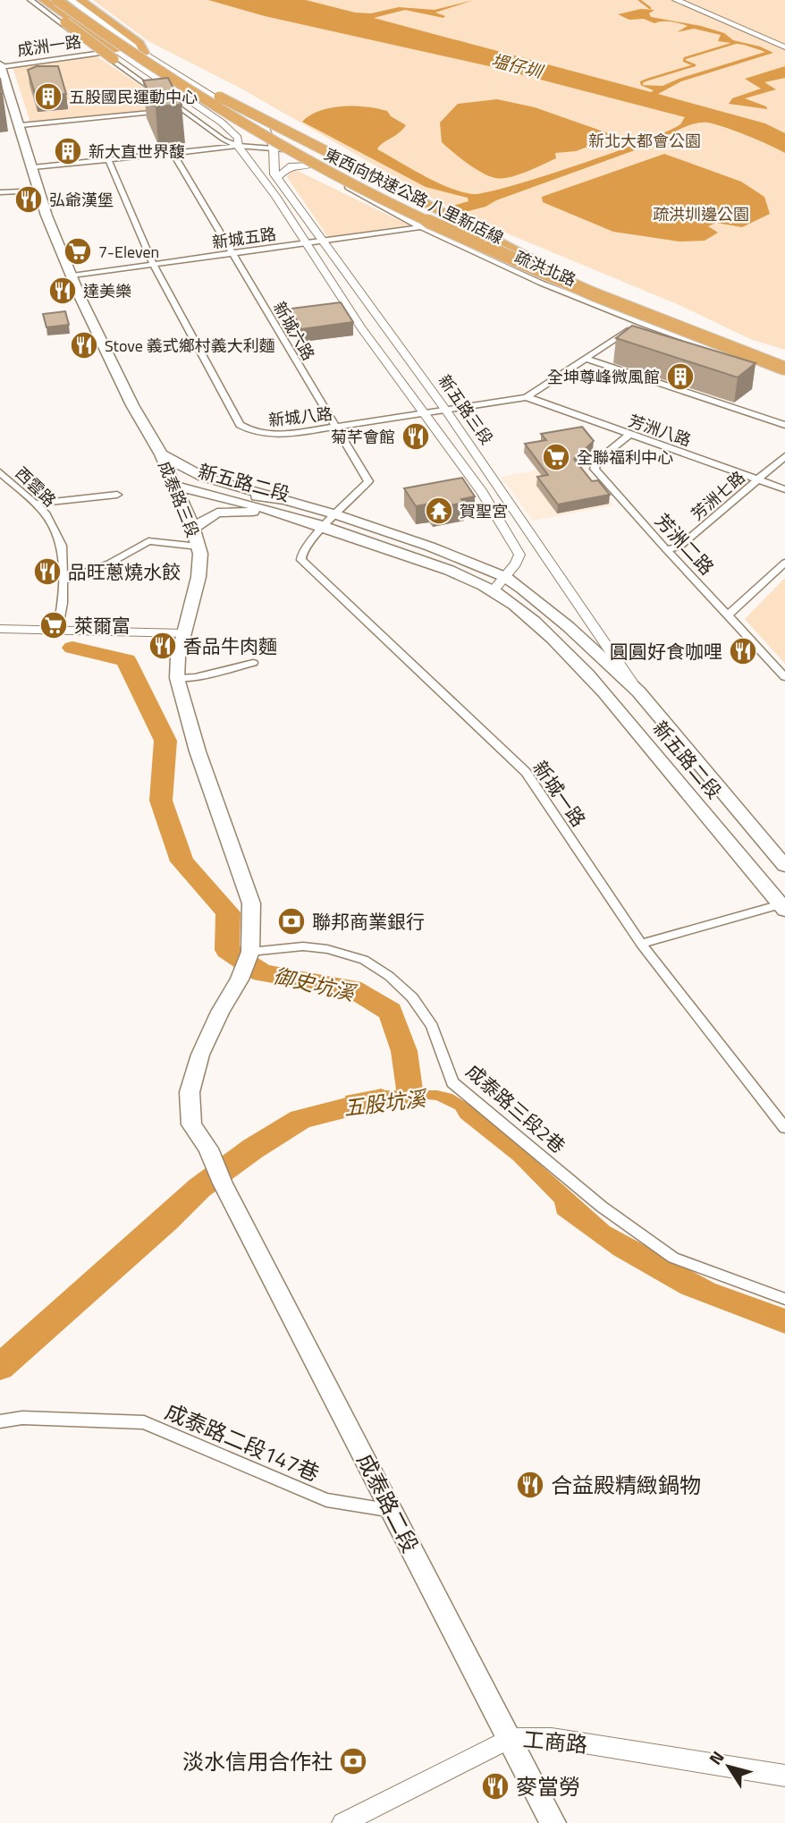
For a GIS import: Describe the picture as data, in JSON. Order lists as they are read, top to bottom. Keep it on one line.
{"streets":{"highway":["東西向快速公路 八里新店線"],"main road":["新五路二段","成泰路三段","成泰路二段"],"street":["成洲一路","新城五路","疏洪北路","新城六路","新五路三段","新城八路","芳洲八路","西雲路","芳洲七路","芳洲二路","新城一路","成泰路三段2巷","成泰路二段147巷","工商路"]},"crossings":[["成洲一路","成泰路三段"],["新城五路","疏洪北路"],["新城五路","新城六路"],["新城五路","新五路三段"],["新城五路","新城八路"],["新城五路","成泰路三段"],["疏洪北路","新五路三段"],["疏洪北路","新城八路"],["新城六路","新城八路"],["新城六路","新五路二段"],["新城六路","新城一路"],["新五路三段","新城八路"],["新五路三段","新五路二段"],["新城八路","芳洲八路"],["芳洲八路","芳洲七路"],["芳洲八路","芳洲二路"],["新五路二段","成泰路三段"],["新五路二段","新城一路"],["芳洲七路","芳洲二路"],["成泰路三段","成泰路三段2巷"],["成泰路三段","成泰路二段"],["成泰路二段147巷","成泰路二段"],["成泰路二段","工商路"]],"water":["塭仔圳","御史坑溪","五股坑溪"],"parks":["新北大都會公園","疏洪圳邊公園"],"places":{"building":["五股國民運動中心","新大直世界馥","全坤尊峰微風館"],"restaurant":["弘爺漢堡","達美樂","Stove 義式鄉村義大利麵","菊芊會館","品旺蔥燒水餃","香品牛肉麵","圓圓好食咖哩","合益殿精緻鍋物","麥當勞"],"supermarket":["7-Eleven","全聯福利中心","萊爾富"],"temple":["賀聖宮"],"bank":["聯邦商業銀行","淡水信用合作社"]},"north":"top left"}
